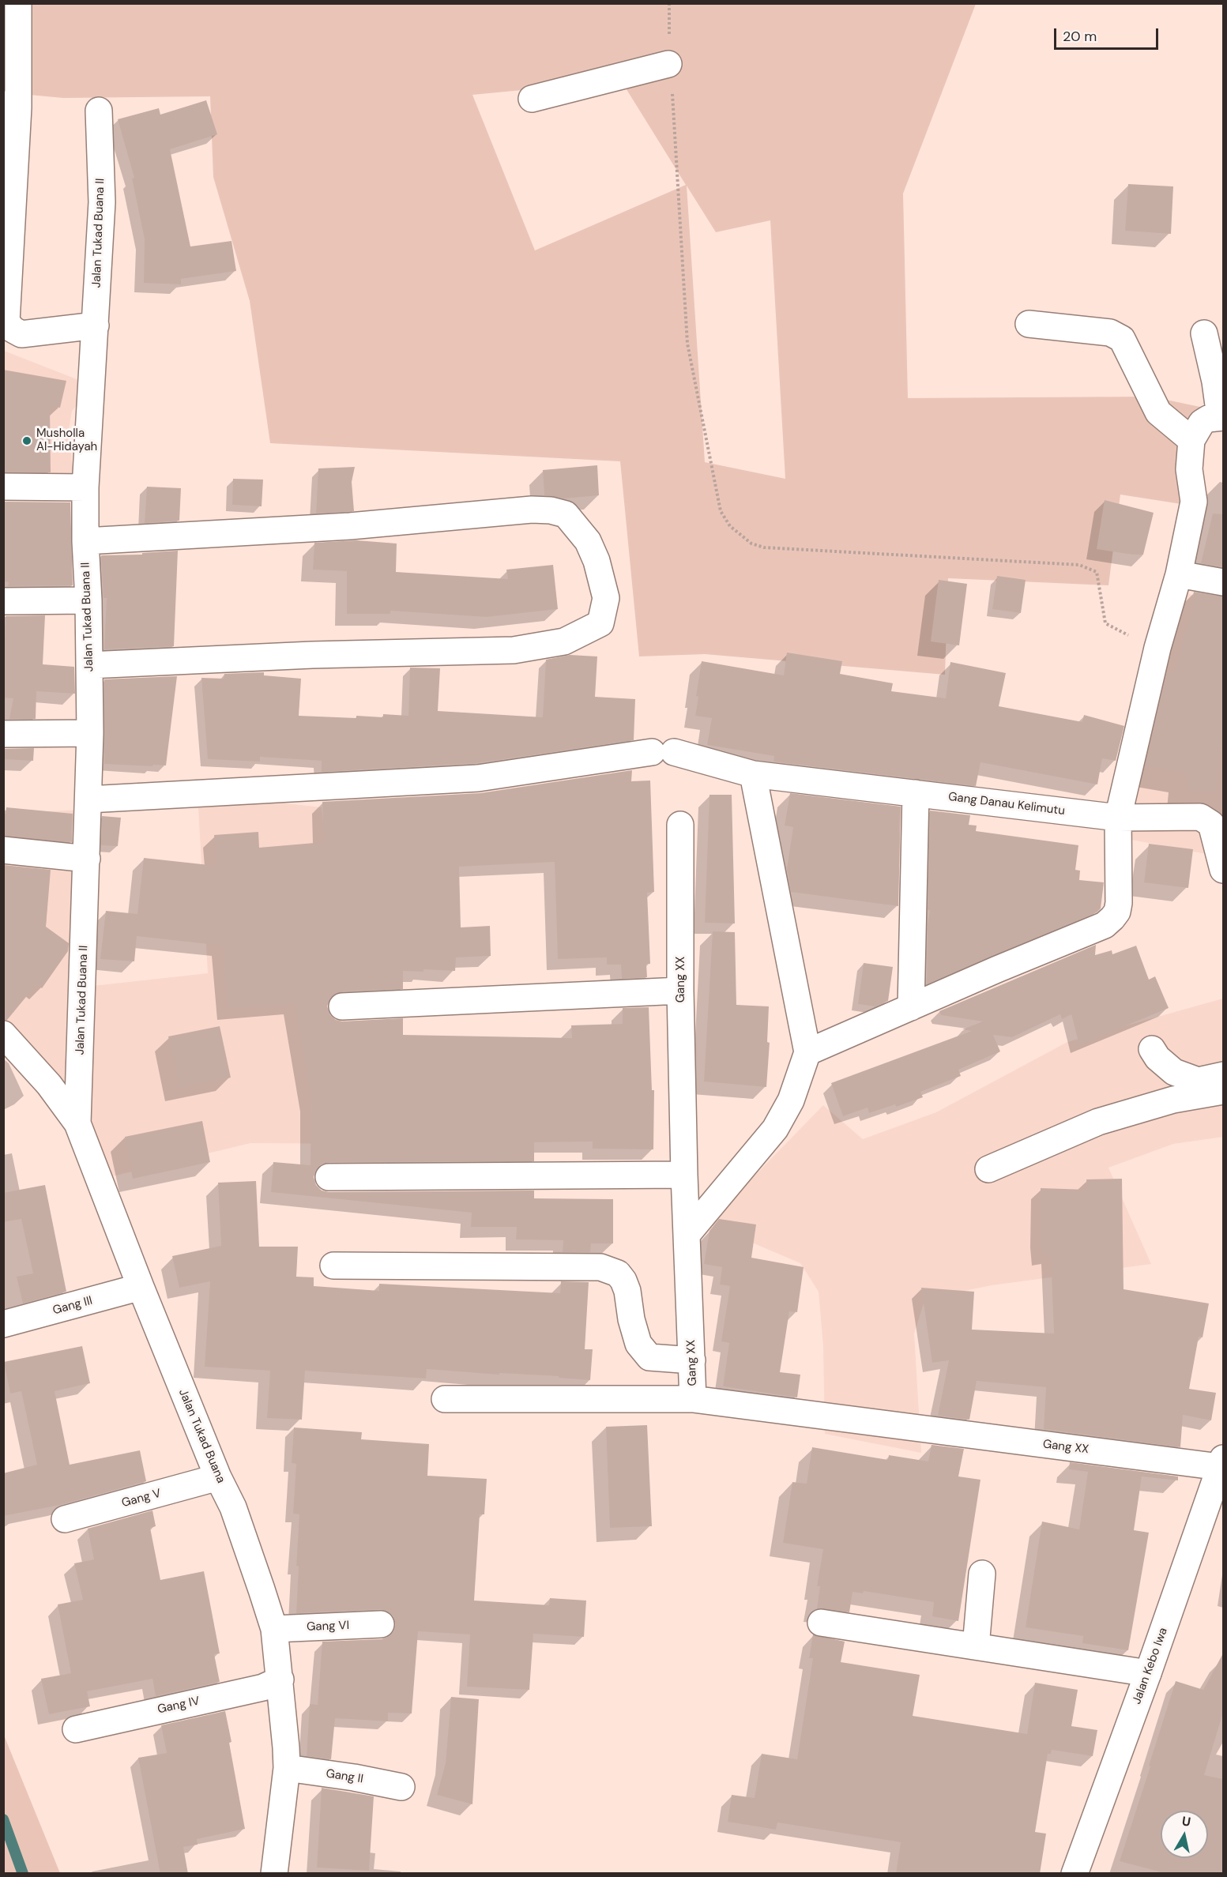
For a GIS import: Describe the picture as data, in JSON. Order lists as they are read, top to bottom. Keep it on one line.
{"streets":{"street":["Jalan Tukad Buana II","Gang Danau Kelimutu","Gang XX","Gang III","Jalan Tukad Buana","Gang V","Gang VI","Jalan Kebo Iwa","Gang IV","Gang II"]},"crossings":[["Jalan Tukad Buana II","Gang Danau Kelimutu"],["Jalan Tukad Buana II","Jalan Tukad Buana"],["Gang XX","Jalan Kebo Iwa"],["Gang III","Jalan Tukad Buana"],["Jalan Tukad Buana","Gang V"],["Jalan Tukad Buana","Gang VI"],["Jalan Tukad Buana","Gang IV"],["Jalan Tukad Buana","Gang II"]],"places":["Musholla Al-Hidayah"],"scale_bar":"20 m","north":"top"}
